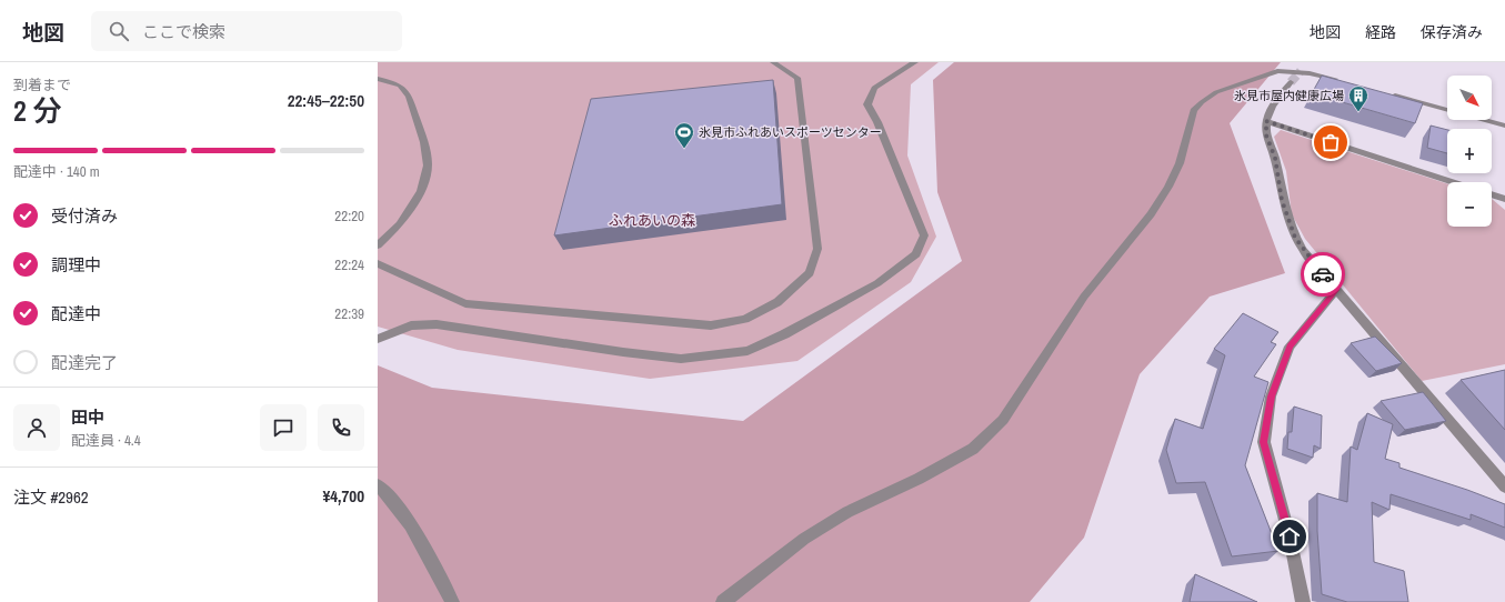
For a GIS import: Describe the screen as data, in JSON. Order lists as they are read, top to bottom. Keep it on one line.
{"parks":["ふれあいの森"],"places":{"building":["氷見市屋内健康広場"],"sports":["氷見市ふれあいスポーツセンター"]},"north":"bottom right","page":{"header":"地図","search":"ここで検索","nav":["地図","経路","保存済み"],"heading":["2 分","到着まで","22:45–22:50"],"panel":["田中","配達員 · 4.4","注文 #2962","¥4,700"],"map_buttons":["+","−"],"bar":"配達中 · 140 m","list":[["受付済み","22:20"],["調理中","22:24"],["配達中","22:39"],"配達完了"]}}
